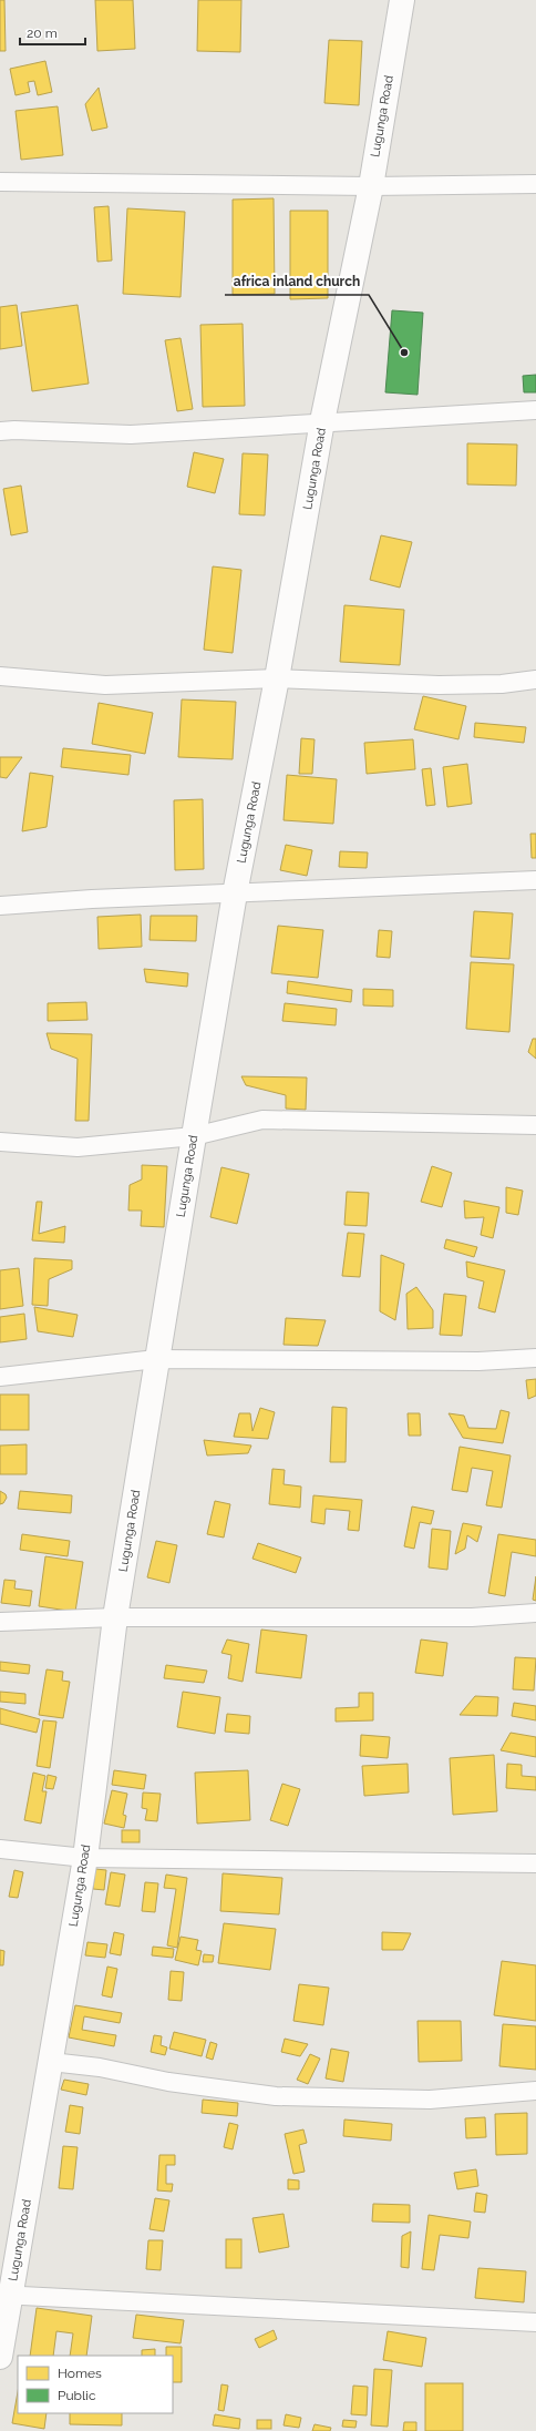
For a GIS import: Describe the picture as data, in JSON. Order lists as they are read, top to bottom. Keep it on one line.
{"streets":{"street":["Lugunga Road"]},"places":["africa inland church"],"legend":["Homes","Public"],"scale_bar":"20 m"}
